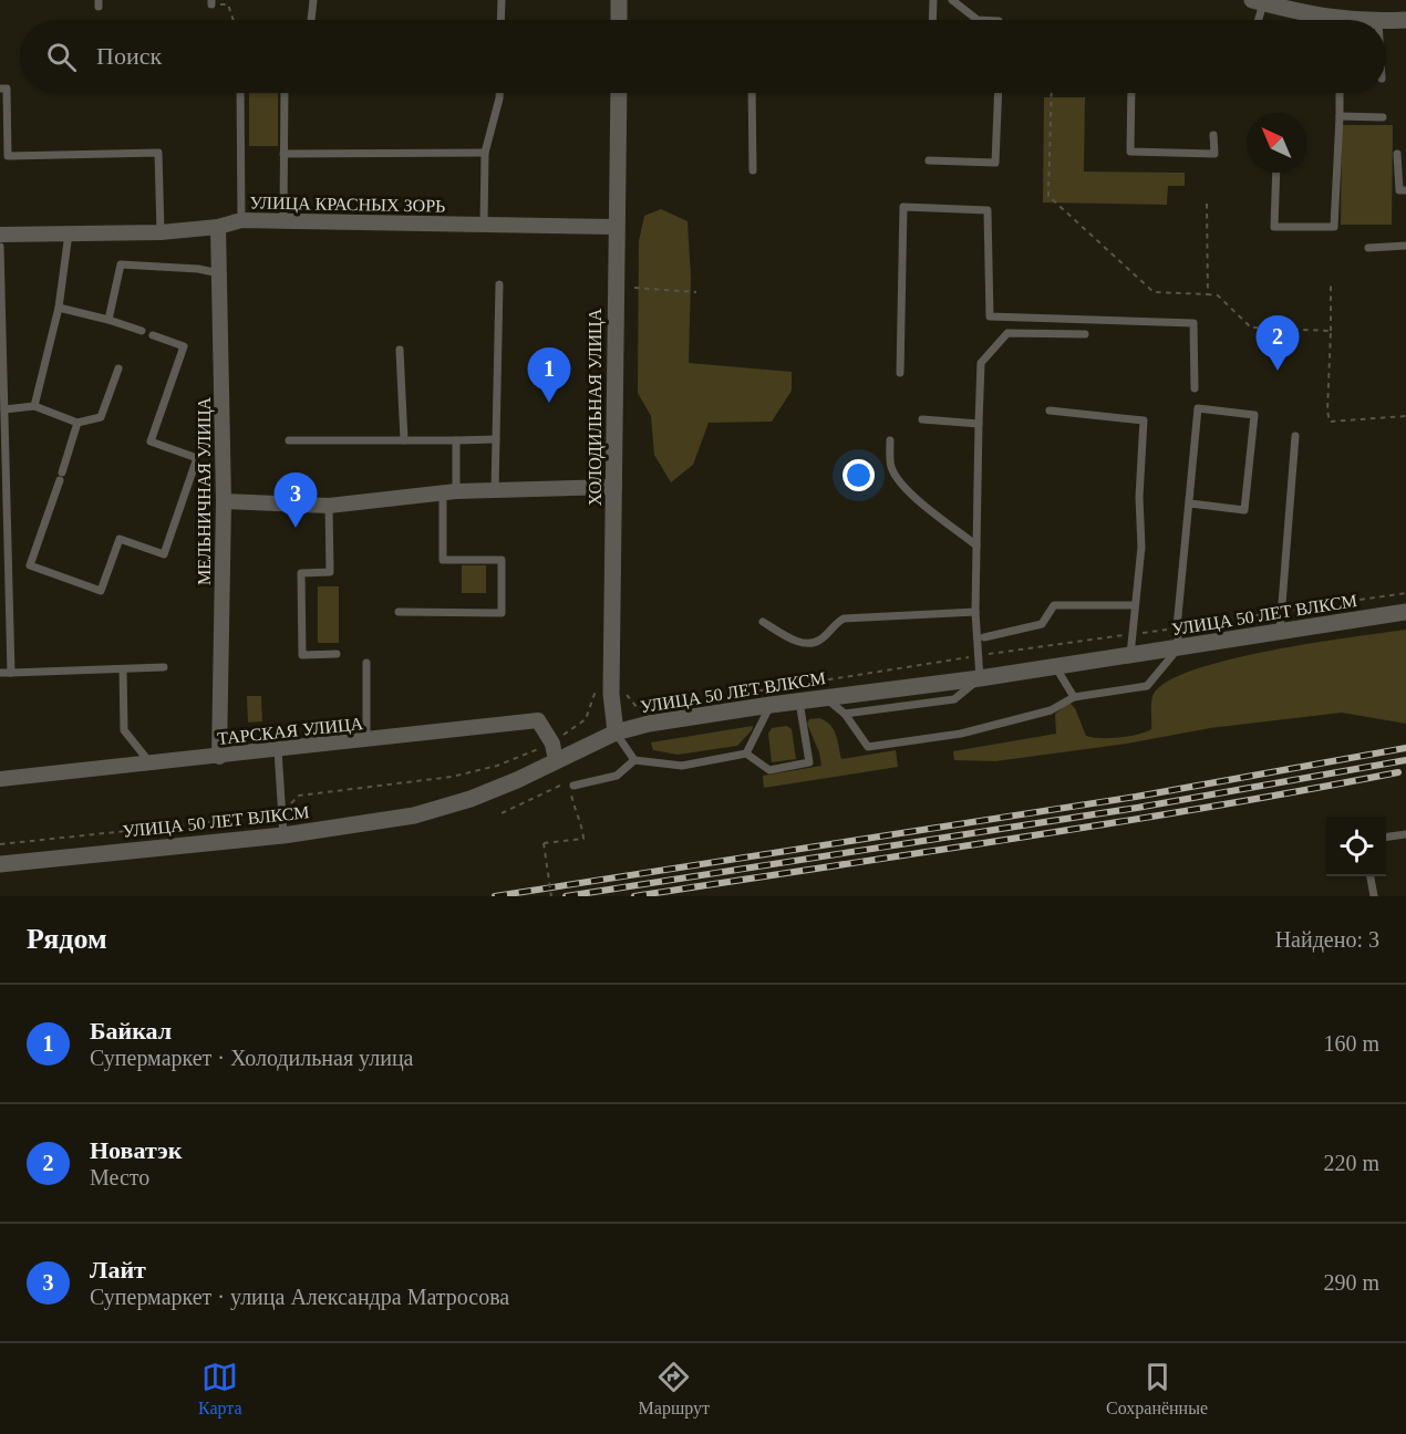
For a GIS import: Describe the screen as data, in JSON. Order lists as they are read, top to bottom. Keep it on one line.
{"streets":{"street":["УЛИЦА КРАСНЫХ ЗОРЬ","ХОЛОДИЛЬНАЯ УЛИЦА","МЕЛЬНИЧНАЯ УЛИЦА","УЛИЦА 50 ЛЕТ ВЛКСМ","ТАРСКАЯ УЛИЦА"]},"crossings":[["УЛИЦА КРАСНЫХ ЗОРЬ","ХОЛОДИЛЬНАЯ УЛИЦА"],["УЛИЦА КРАСНЫХ ЗОРЬ","МЕЛЬНИЧНАЯ УЛИЦА"],["ХОЛОДИЛЬНАЯ УЛИЦА","УЛИЦА 50 ЛЕТ ВЛКСМ"],["МЕЛЬНИЧНАЯ УЛИЦА","ТАРСКАЯ УЛИЦА"],["УЛИЦА 50 ЛЕТ ВЛКСМ","ТАРСКАЯ УЛИЦА"]],"north":"top left","page":{"search":"Поиск","pins":["2","1","3"],"heading":["Рядом","Найдено: 3"],"list":[{"mark":"1","name":"Байкал","note":"Супермаркет · Холодильная улица","value":"160 m"},{"mark":"2","name":"Новатэк","note":"Место","value":"220 m"},{"mark":"3","name":"Лайт","note":"Супермаркет · улица Александра Матросова","value":"290 m"}],"nav":["Карта","Маршрут","Сохранённые"]}}
